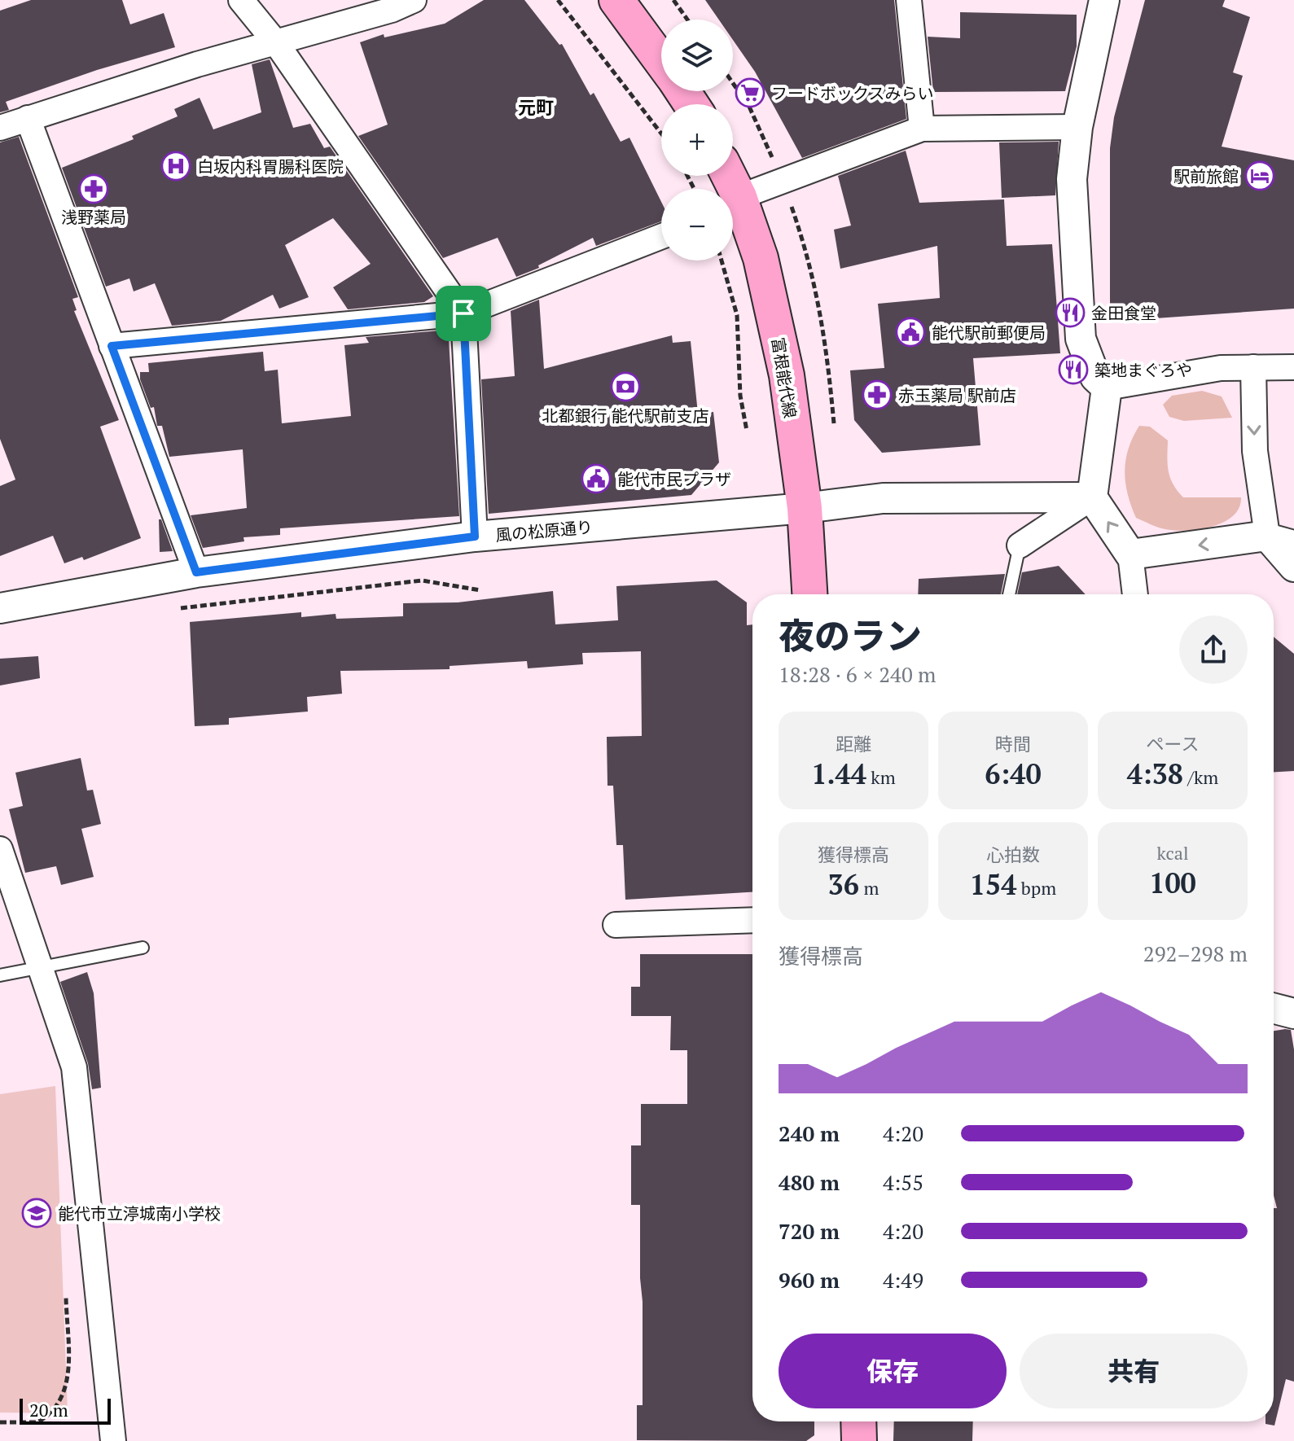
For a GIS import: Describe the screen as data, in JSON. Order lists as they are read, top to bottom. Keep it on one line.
{"streets":{"main road":["富根能代線"],"street":["風の松原通り"]},"crossings":[["富根能代線","風の松原通り"]],"districts":["元町"],"places":{"supermarket":["フードボックスみらい"],"hospital":["白坂内科胃腸科医院"],"hotel":["駅前旅館"],"pharmacy":["浅野薬局","赤玉薬局 駅前店"],"restaurant":["金田食堂","築地まぐろや"],"public building":["能代駅前郵便局","能代市民プラザ"],"bank":["北都銀行 能代駅前支店"],"school or university":["能代市立渟城南小学校"]},"scale_bar":"20 m","page":{"map_buttons":["+","−"],"heading":["夜のラン","18:28 · 6 × 240 m"],"stats":[["距離","1.44 km"],["時間","6:40"],["ペース","4:38 /km"],["獲得標高","36 m"],["心拍数","154 bpm"],["kcal","100"]],"chart":["獲得標高","292–298 m"],"list":[{"name":"240 m","note":"4:20"},{"name":"480 m","note":"4:55"},{"name":"720 m","note":"4:20"},{"name":"960 m","note":"4:49"}],"buttons":["保存","共有"],"scale":"20 m"}}
